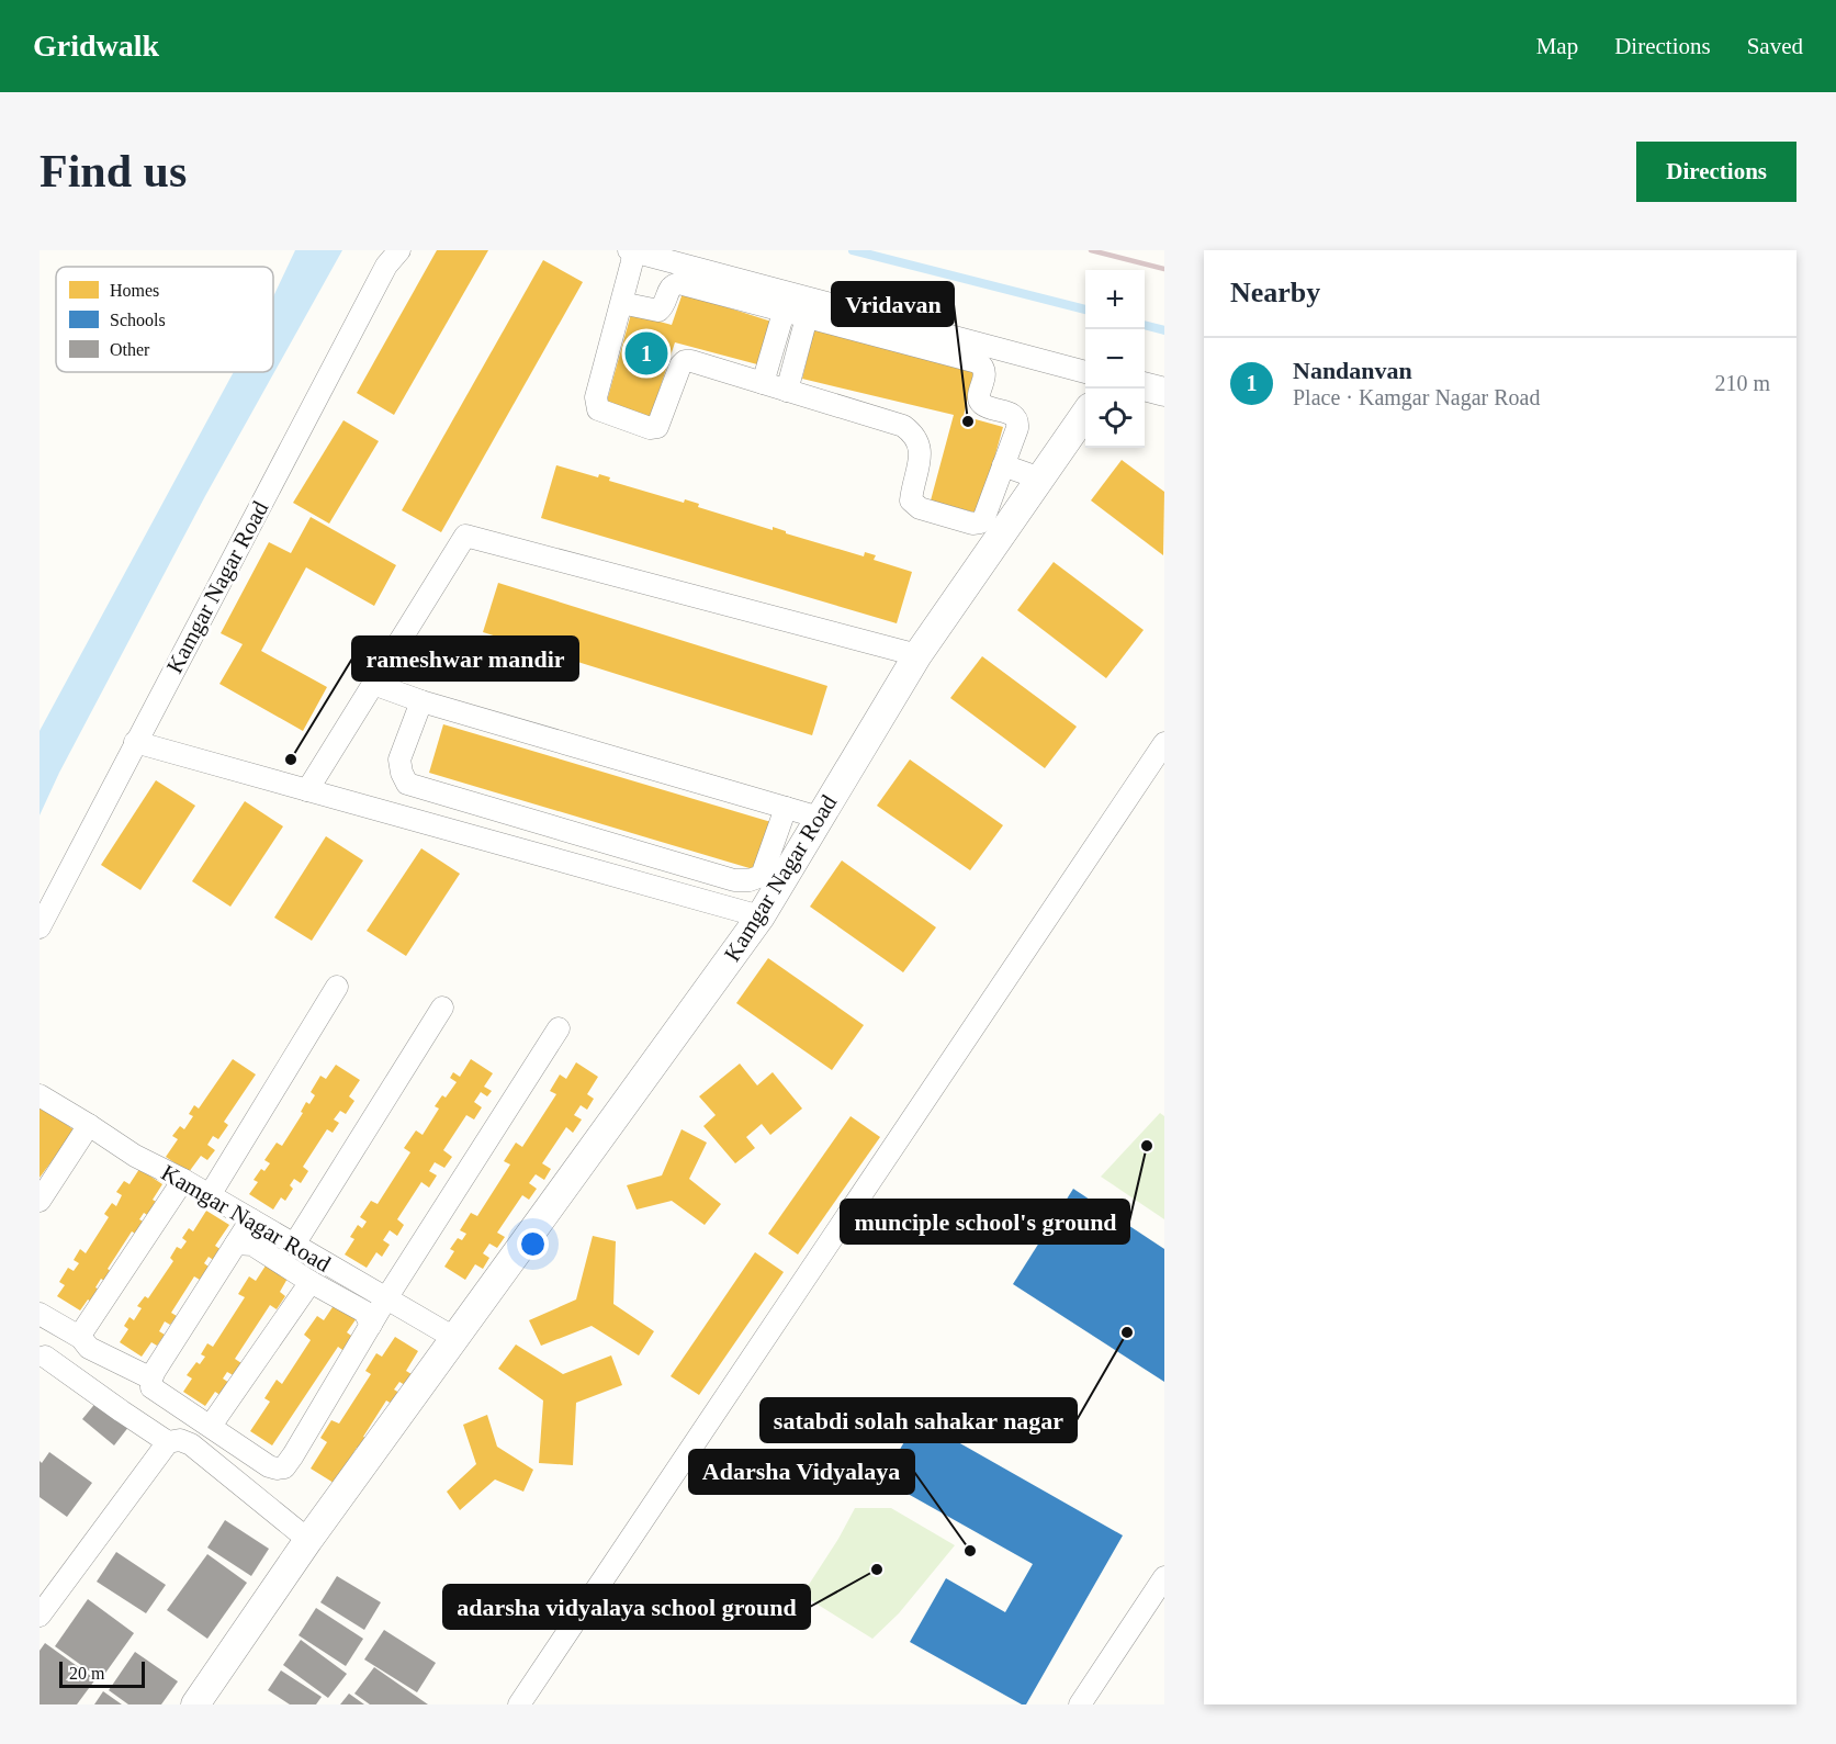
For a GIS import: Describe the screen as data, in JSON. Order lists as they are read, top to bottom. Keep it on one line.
{"streets":{"street":["Kamgar Nagar Road"]},"places":["Vridavan","rameshwar mandir","munciple school's ground","satabdi solah sahakar nagar","Adarsha Vidyalaya","adarsha vidyalaya school ground"],"legend":["Homes","Schools","Other"],"scale_bar":"20 m","page":{"header":"Gridwalk","nav":["Map","Directions","Saved"],"buttons":"Directions","title":"Find us","heading":"Nearby","map_buttons":["+","−"],"pins":"1","list":[{"mark":"1","name":"Nandanvan","note":"Place · Kamgar Nagar Road","value":"210 m"}],"scale":"20 m"}}
